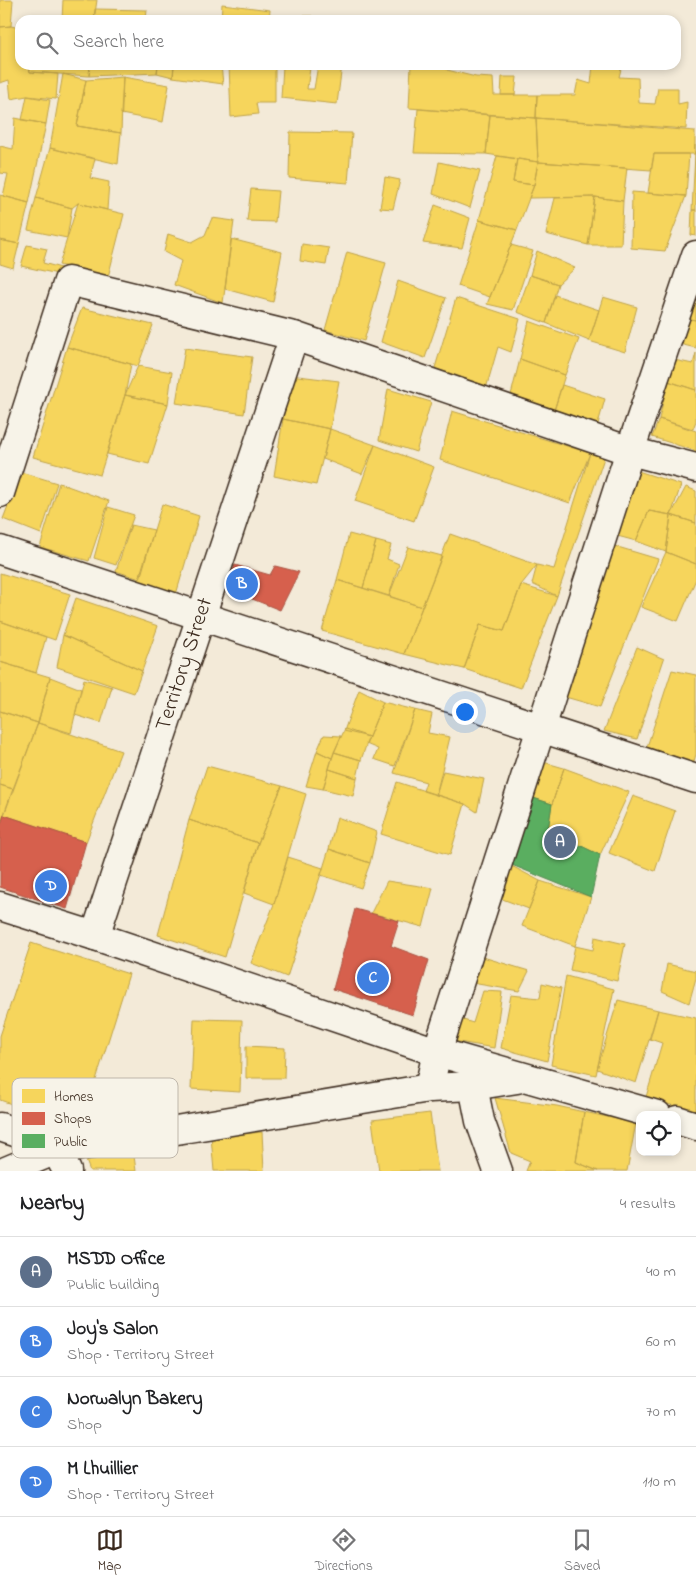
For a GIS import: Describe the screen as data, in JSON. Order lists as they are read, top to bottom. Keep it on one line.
{"streets":{"street":["Territory Street"]},"legend":["Homes","Shops","Public"],"page":{"search":"Search here","pins":["B","A","D","C"],"heading":["Nearby","4 results"],"list":[{"mark":"A","name":"MSDD Office","note":"Public building","value":"40 m"},{"mark":"B","name":"Joy's Salon","note":"Shop · Territory Street","value":"60 m"},{"mark":"C","name":"Norwalyn Bakery","note":"Shop","value":"70 m"},{"mark":"D","name":"M Lhuillier","note":"Shop · Territory Street","value":"110 m"}],"nav":["Map","Directions","Saved"]}}
